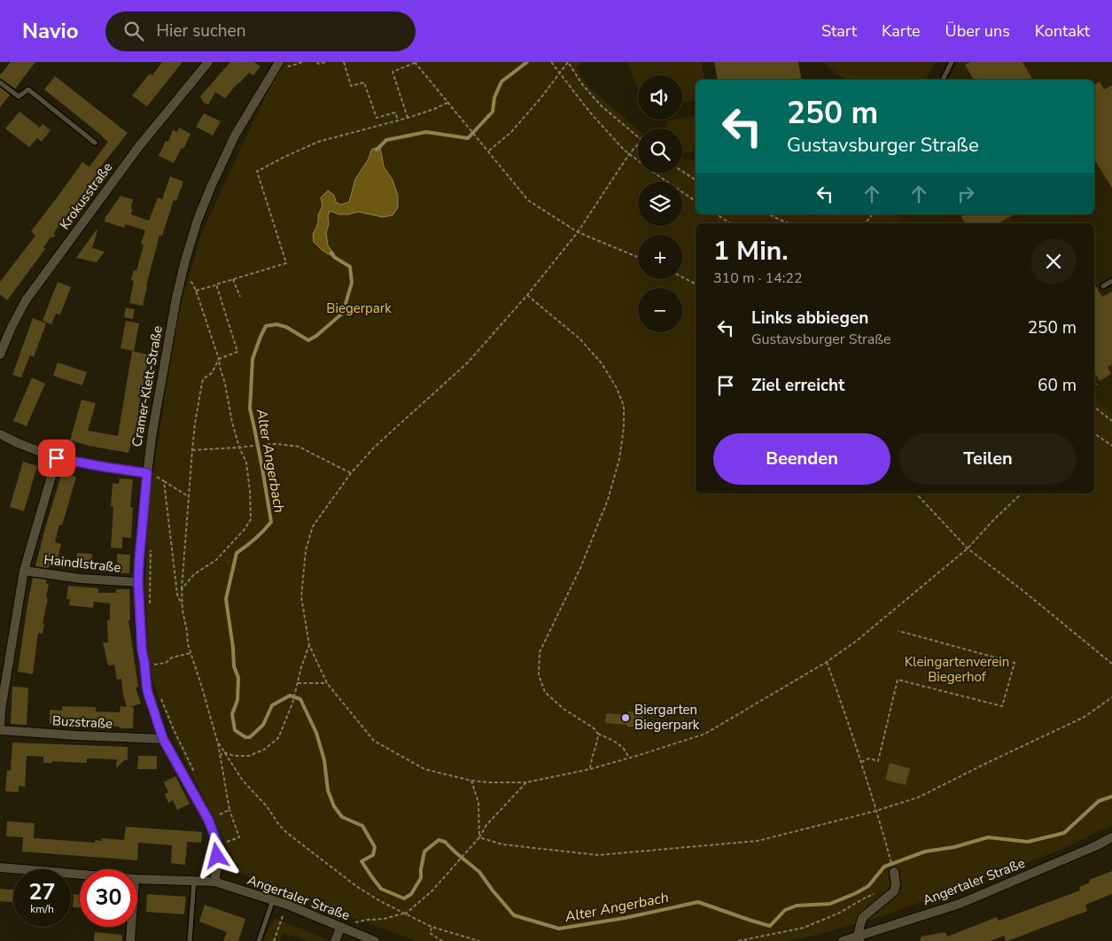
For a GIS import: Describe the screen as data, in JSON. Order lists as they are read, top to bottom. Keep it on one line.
{"streets":{"street":["Krokusstraße","Cramer-Klett-Straße","Haindlstraße","Buzstraße","Angertaler Straße"]},"crossings":[["Cramer-Klett-Straße","Haindlstraße"],["Cramer-Klett-Straße","Buzstraße"],["Cramer-Klett-Straße","Angertaler Straße"]],"water":["Alter Angerbach"],"parks":["Biegerpark","Kleingartenverein Biegerhof"],"places":["Biergarten Biegerpark"],"page":{"header":"Navio","search":"Hier suchen","nav":["Start","Karte","Über uns","Kontakt"],"map_buttons":["+","−"],"turn":["250 m","Gustavsburger Straße"],"heading":["1 Min.","310 m · 14:22"],"list":[{"name":"Links abbiegen","note":"Gustavsburger Straße","value":"250 m"},{"name":"Ziel erreicht","value":"60 m"}],"buttons":["Beenden","Teilen"],"speed":"27 km/h","limit":"30"}}
